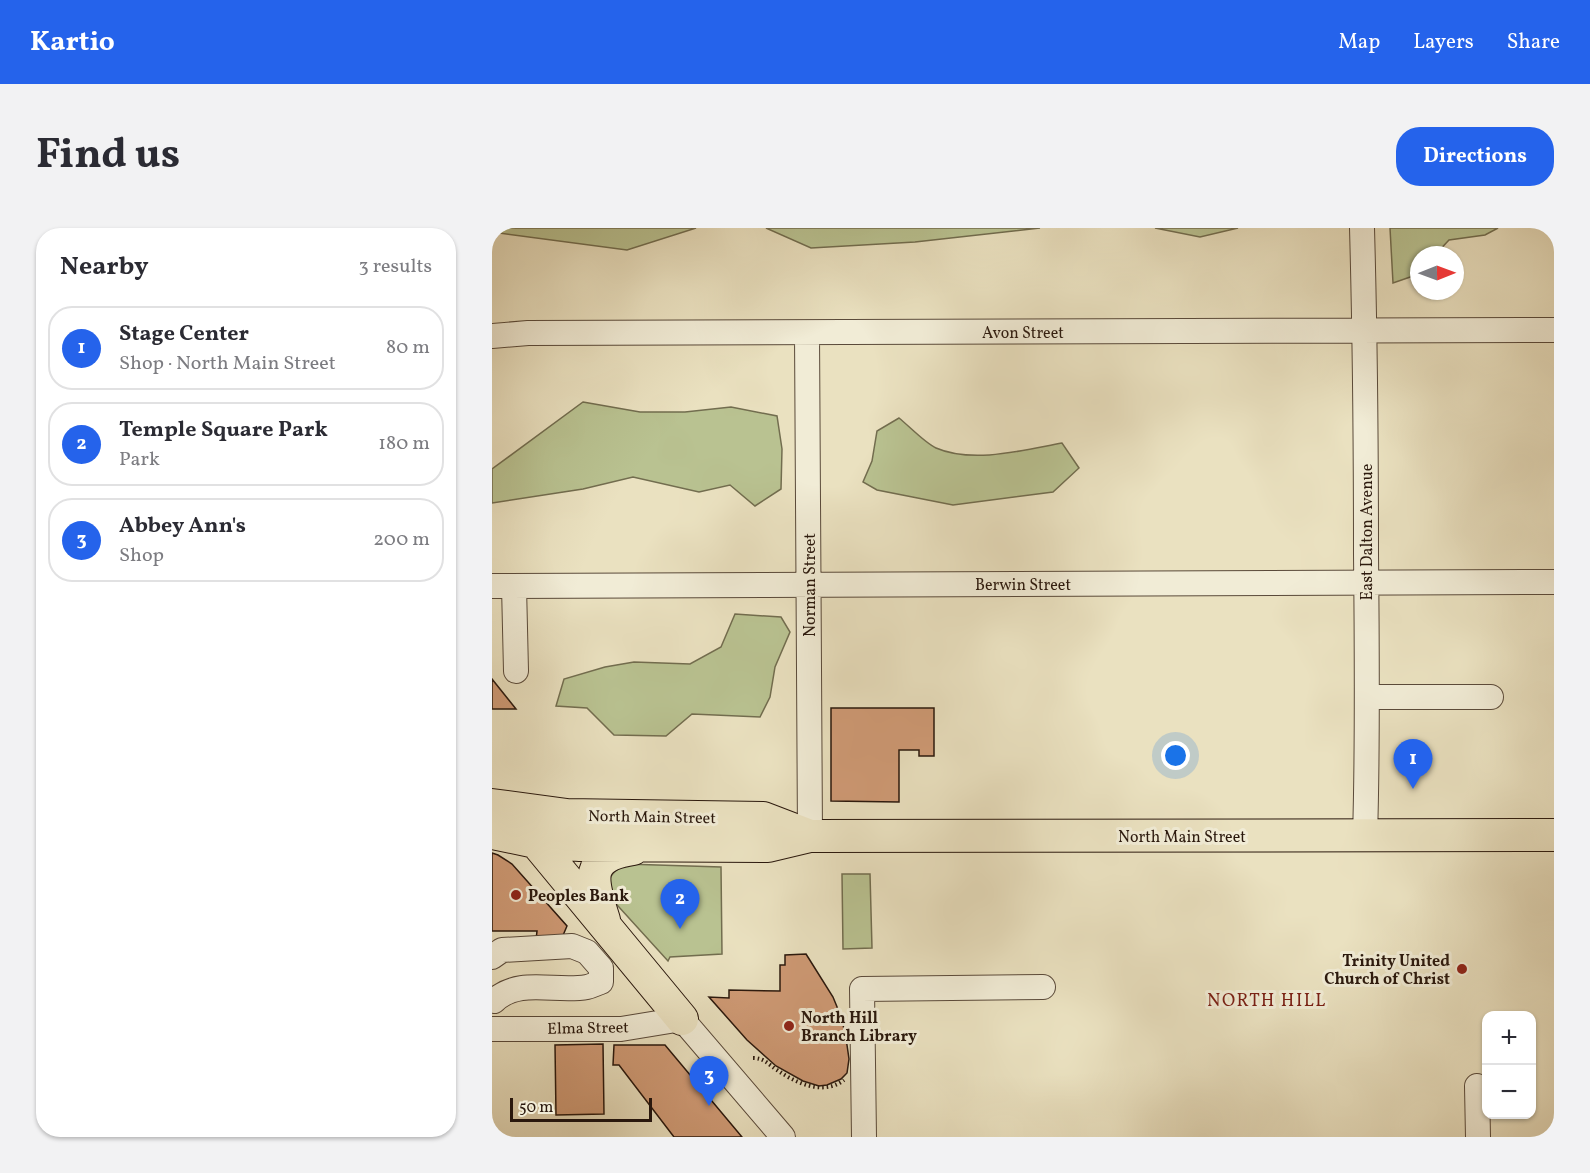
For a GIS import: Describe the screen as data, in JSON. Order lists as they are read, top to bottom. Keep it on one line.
{"streets":{"main road":["North Main Street"],"street":["Avon Street","East Dalton Avenue","Berwin Street","Norman Street","Elma Street"]},"crossings":[["Avon Street","East Dalton Avenue"],["Avon Street","Norman Street"],["East Dalton Avenue","Berwin Street"],["East Dalton Avenue","North Main Street"],["Berwin Street","Norman Street"],["Norman Street","North Main Street"]],"districts":["NORTH HILL"],"places":["Peoples Bank","Trinity United Church of Christ","North Hill Branch Library"],"scale_bar":"50 m","north":"right","page":{"header":"Kartio","nav":["Map","Layers","Share"],"title":"Find us","buttons":"Directions","heading":["Nearby","3 results"],"list":[{"mark":"1","name":"Stage Center","note":"Shop · North Main Street","value":"80 m"},{"mark":"2","name":"Temple Square Park","note":"Park","value":"180 m"},{"mark":"3","name":"Abbey Ann's","note":"Shop","value":"200 m"}],"pins":["1","2","3"],"map_buttons":["+","−"],"scale":"50 m"}}
